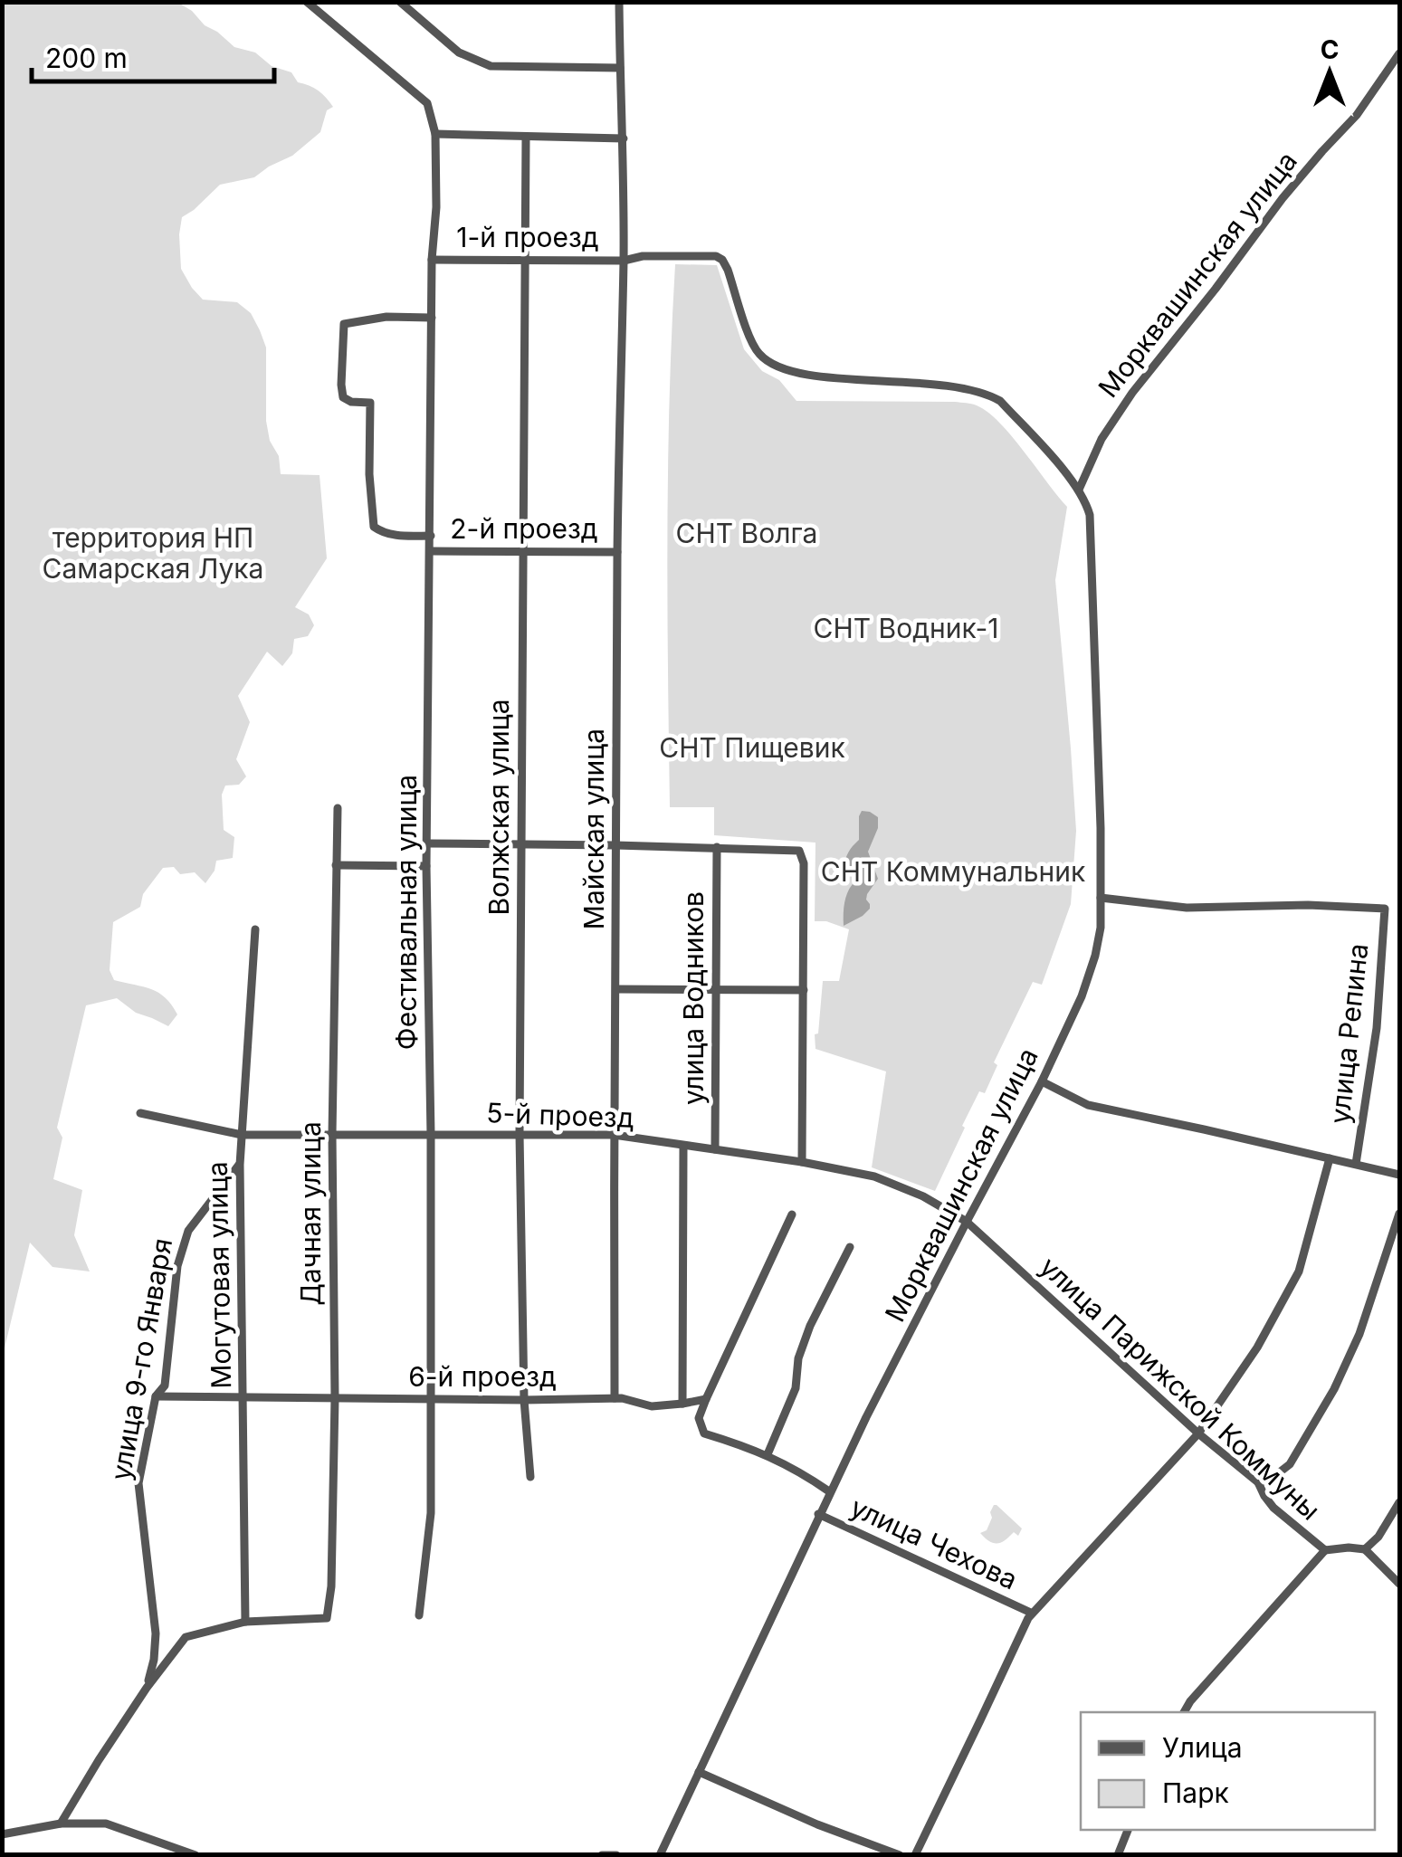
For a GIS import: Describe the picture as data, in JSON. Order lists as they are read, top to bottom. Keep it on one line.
{"streets":{"street":["1-й проезд","Морквашинская улица","2-й проезд","Волжская улица","Майская улица","Фестивальная улица","улица Водников","улица Репина","5-й проезд","Дачная улица","Могутовая улица","улица 9-го Января","6-й проезд","улица Парижской Коммуны","улица Чехова"]},"crossings":[["1-й проезд","Морквашинская улица"],["1-й проезд","Волжская улица"],["1-й проезд","Майская улица"],["1-й проезд","Фестивальная улица"],["Морквашинская улица","Майская улица"],["Морквашинская улица","улица Репина"],["Морквашинская улица","5-й проезд"],["Морквашинская улица","улица Парижской Коммуны"],["Морквашинская улица","улица Чехова"],["2-й проезд","Волжская улица"],["2-й проезд","Майская улица"],["2-й проезд","Фестивальная улица"],["Волжская улица","5-й проезд"],["Волжская улица","6-й проезд"],["Майская улица","5-й проезд"],["Майская улица","6-й проезд"],["Фестивальная улица","5-й проезд"],["Фестивальная улица","6-й проезд"],["улица Водников","5-й проезд"],["5-й проезд","Дачная улица"],["5-й проезд","Могутовая улица"],["5-й проезд","улица Парижской Коммуны"],["Дачная улица","Могутовая улица"],["Дачная улица","6-й проезд"],["Могутовая улица","улица 9-го Января"],["Могутовая улица","6-й проезд"],["улица 9-го Января","6-й проезд"]],"parks":["СНТ Волга","территория НП Самарская Лука","СНТ Водник-1","СНТ Пищевик","СНТ Коммунальник"],"legend":["Улица","Парк"],"scale_bar":"200 m","north":"top"}
